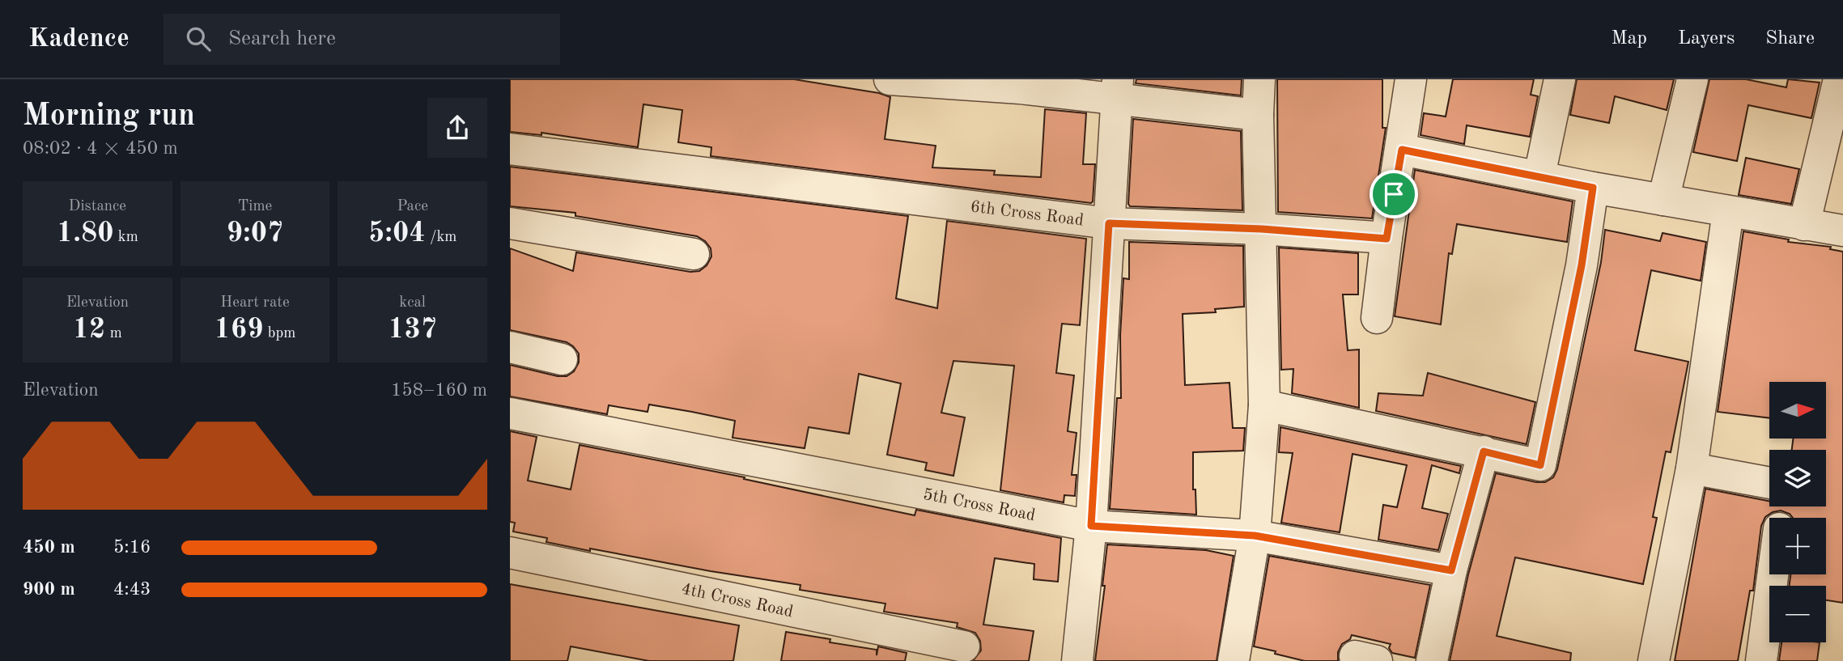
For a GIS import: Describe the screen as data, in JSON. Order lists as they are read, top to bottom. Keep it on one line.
{"streets":{"street":["6th Cross Road","5th Cross Road","4th Cross Road"]},"north":"right","page":{"header":"Kadence","search":"Search here","nav":["Map","Layers","Share"],"heading":["Morning run","08:02 · 4 × 450 m"],"stats":[["Distance","1.80 km"],["Time","9:07"],["Pace","5:04 /km"],["Elevation","12 m"],["Heart rate","169 bpm"],["kcal","137"]],"chart":["Elevation","158–160 m"],"map_buttons":["+","−"],"list":[{"name":"450 m","note":"5:16"},{"name":"900 m","note":"4:43"}]}}
